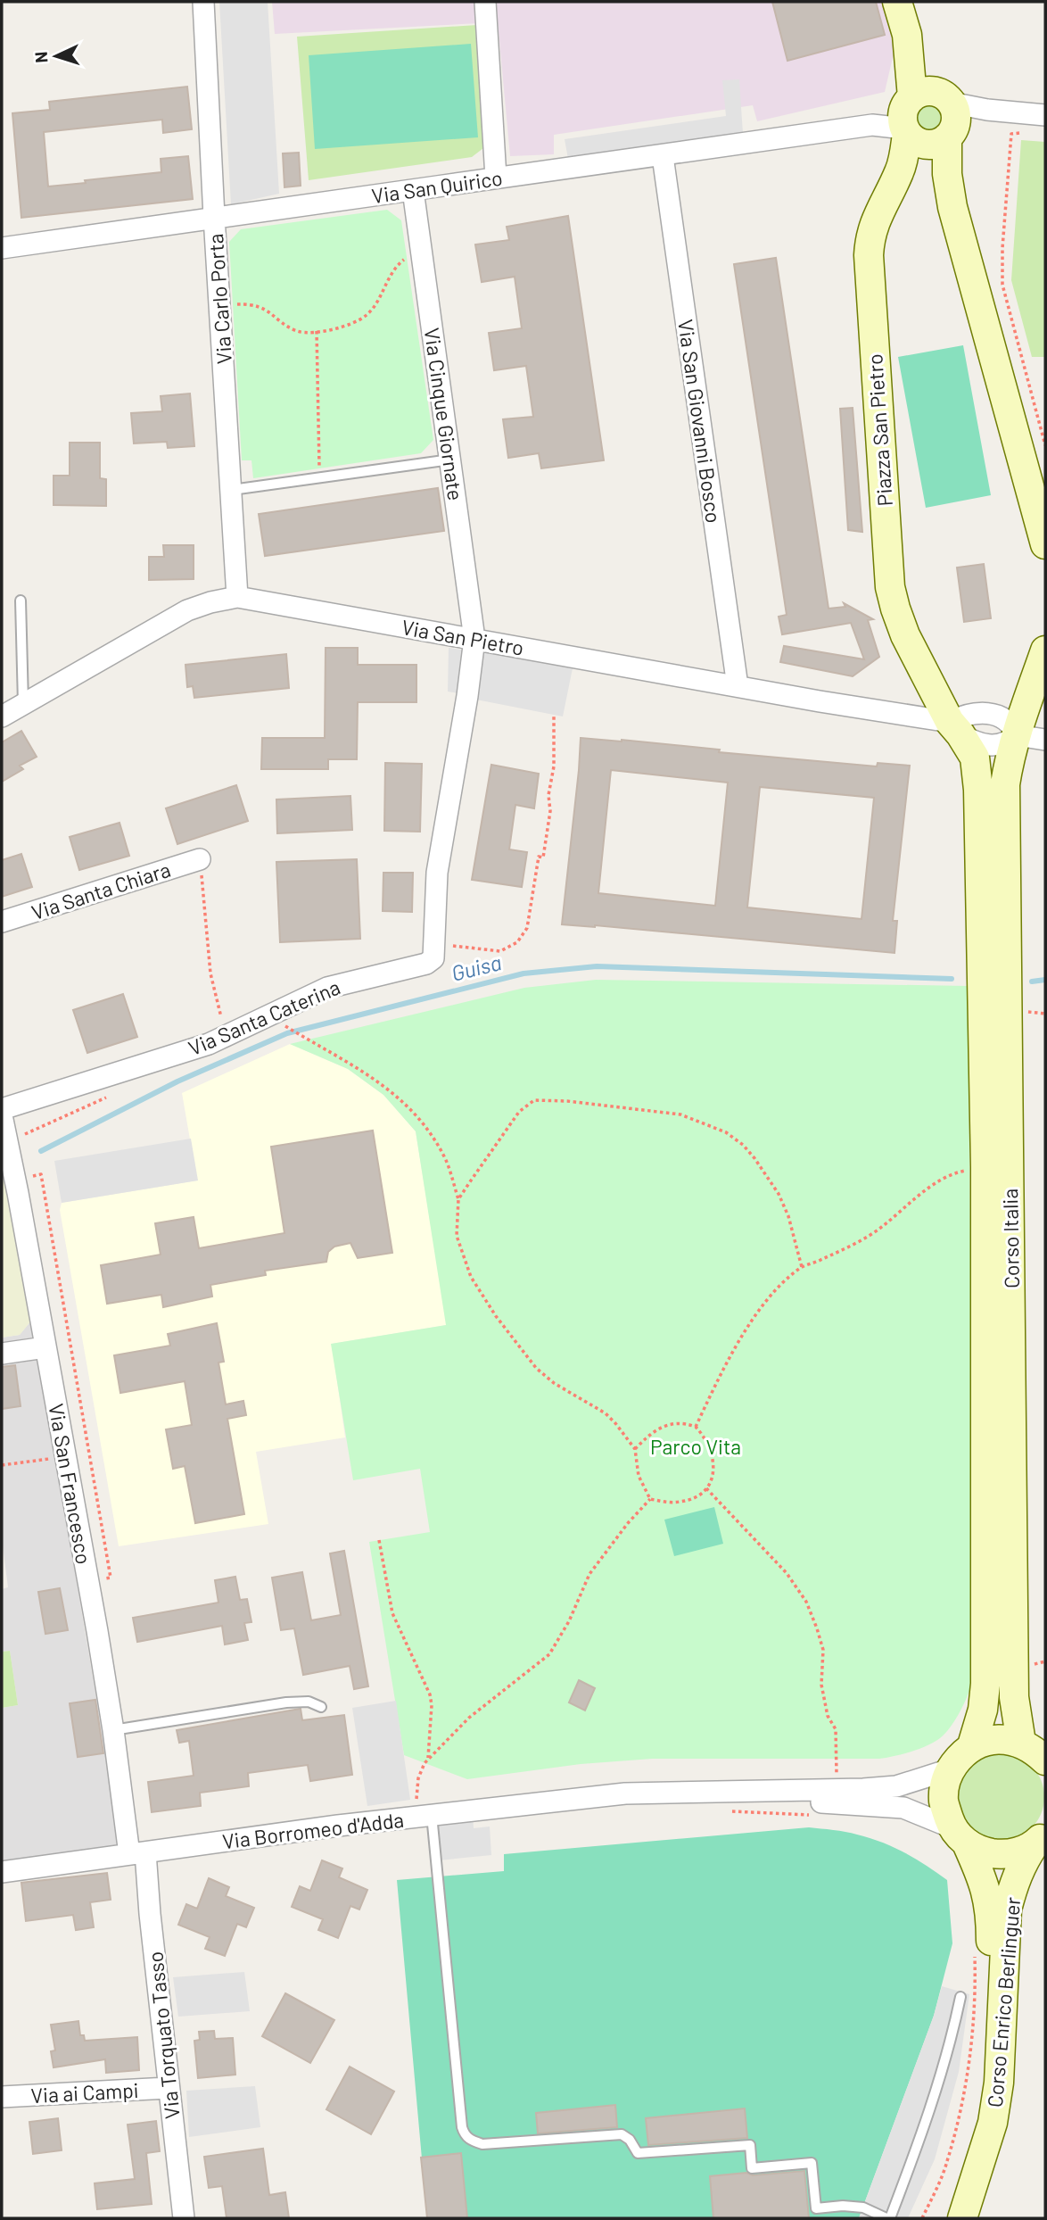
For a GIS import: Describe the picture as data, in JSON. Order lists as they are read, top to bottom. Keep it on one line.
{"streets":{"street":["Via San Quirico","Via Carlo Porta","Via Cinque Giornate","Via San Giovanni Bosco","Piazza San Pietro","Via San Pietro","Via Santa Chiara","Via Santa Caterina","Corso Italia","Via San Francesco","Via Borromeo d'Adda","Corso Enrico Berlinguer","Via Torquato Tasso","Via ai Campi"]},"crossings":[["Via San Quirico","Via Carlo Porta"],["Via San Quirico","Via Cinque Giornate"],["Via San Quirico","Via San Giovanni Bosco"],["Via San Quirico","Piazza San Pietro"],["Via Carlo Porta","Via San Pietro"],["Via Cinque Giornate","Via San Pietro"],["Via Cinque Giornate","Via Santa Caterina"],["Via San Giovanni Bosco","Via San Pietro"],["Piazza San Pietro","Via San Pietro"],["Piazza San Pietro","Corso Italia"],["Via San Pietro","Via Santa Caterina"],["Via San Pietro","Corso Italia"],["Via San Francesco","Via Borromeo d'Adda"],["Via San Francesco","Via Torquato Tasso"],["Via Borromeo d'Adda","Corso Enrico Berlinguer"],["Via Borromeo d'Adda","Via Torquato Tasso"],["Via Torquato Tasso","Via ai Campi"]],"water":["Guisa"],"parks":["Parco Vita"],"north":"left"}
